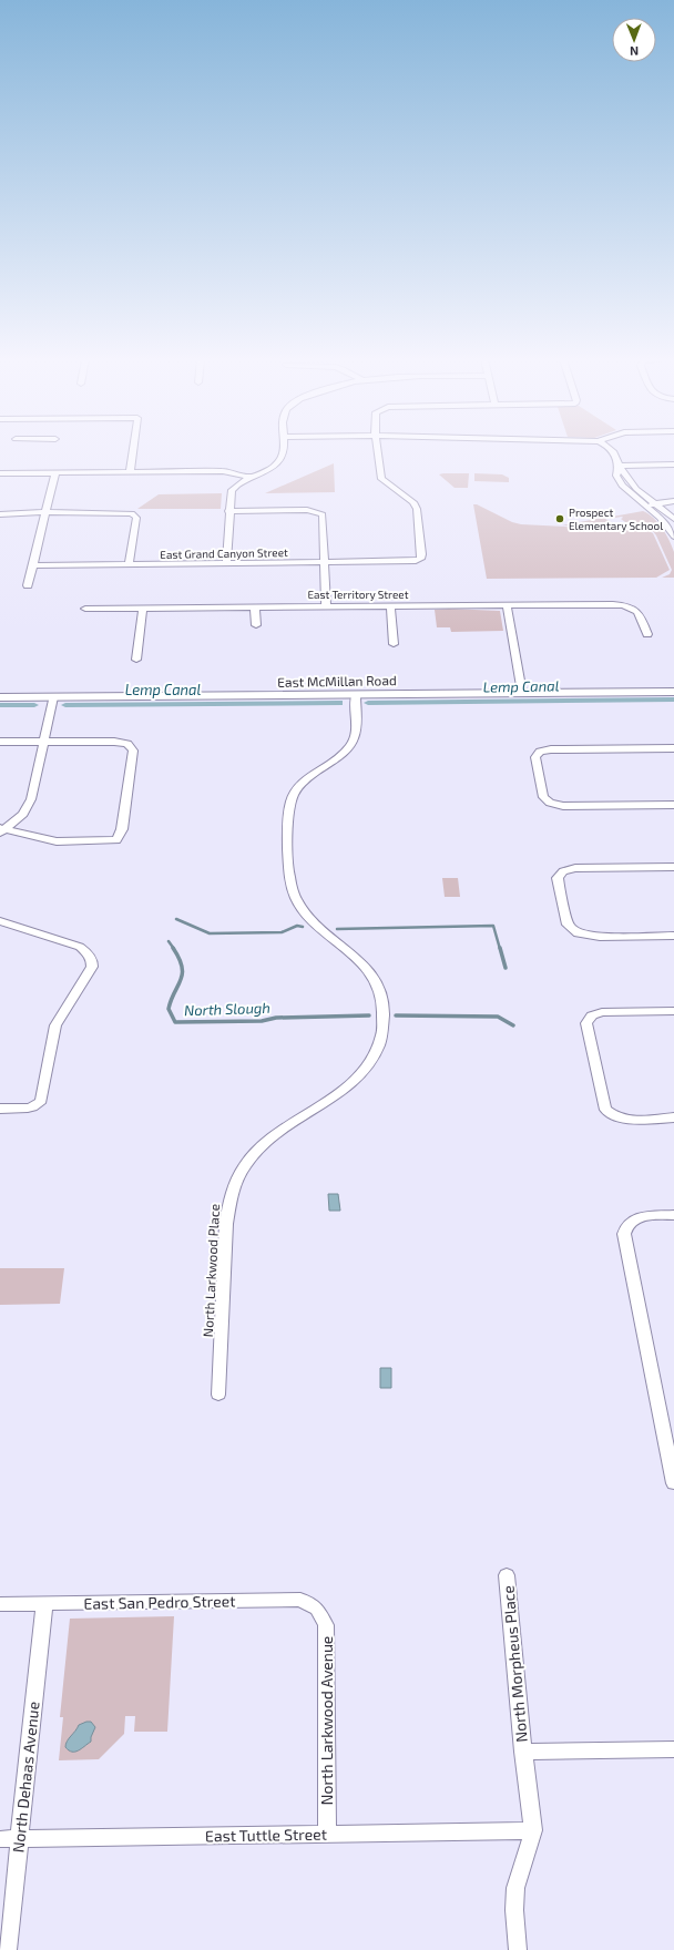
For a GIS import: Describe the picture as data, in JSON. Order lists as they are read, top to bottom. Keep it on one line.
{"streets":{"main road":["East McMillan Road"],"street":["East Grand Canyon Street","East Territory Street","North Larkwood Place","East San Pedro Street","North Morpheus Place","North Larkwood Avenue","North Dehaas Avenue","East Tuttle Street"]},"crossings":[["East McMillan Road","North Larkwood Place"],["East San Pedro Street","North Larkwood Avenue"],["East San Pedro Street","North Dehaas Avenue"],["North Morpheus Place","East Tuttle Street"],["North Larkwood Avenue","East Tuttle Street"],["North Dehaas Avenue","East Tuttle Street"]],"water":["Lemp Canal","North Slough"],"places":["Prospect Elementary School"],"north":"bottom"}
